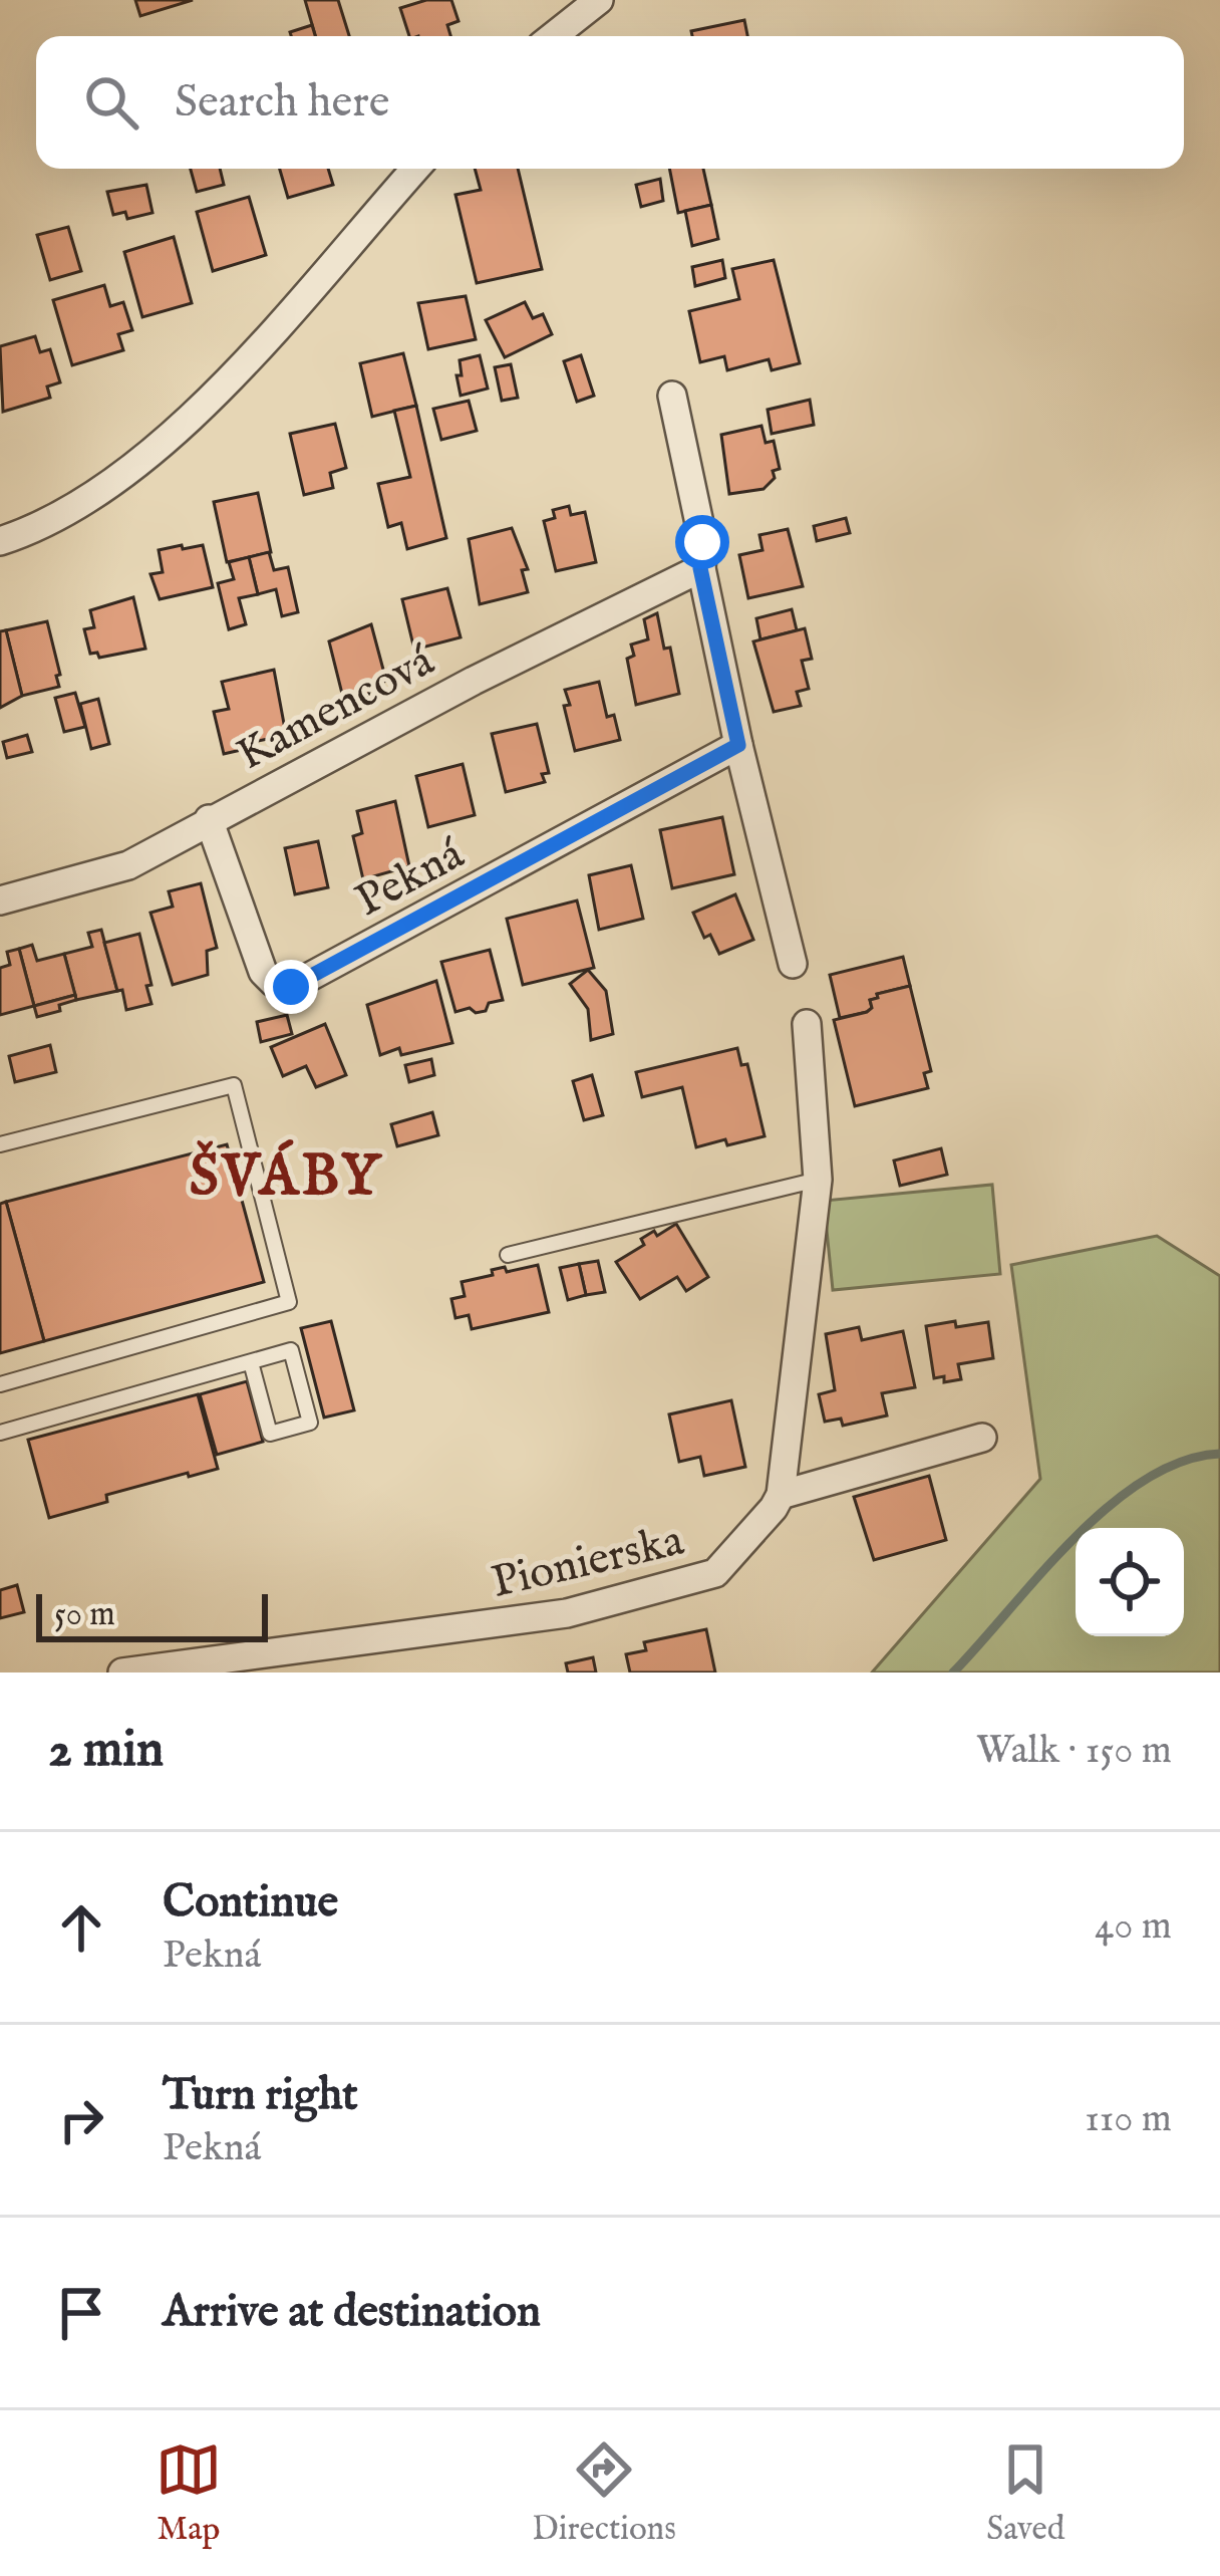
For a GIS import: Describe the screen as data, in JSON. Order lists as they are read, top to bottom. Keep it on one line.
{"streets":{"street":["Kamencová","Pekná","Pionierska"]},"crossings":[["Kamencová","Pekná"]],"districts":["ŠVÁBY"],"scale_bar":"50 m","page":{"search":"Search here","scale":"50 m","heading":["2 min","Walk · 150 m"],"list":[["Continue","Pekná","40 m"],["Turn right","Pekná","110 m"],"Arrive at destination"],"nav":["Map","Directions","Saved"]}}
